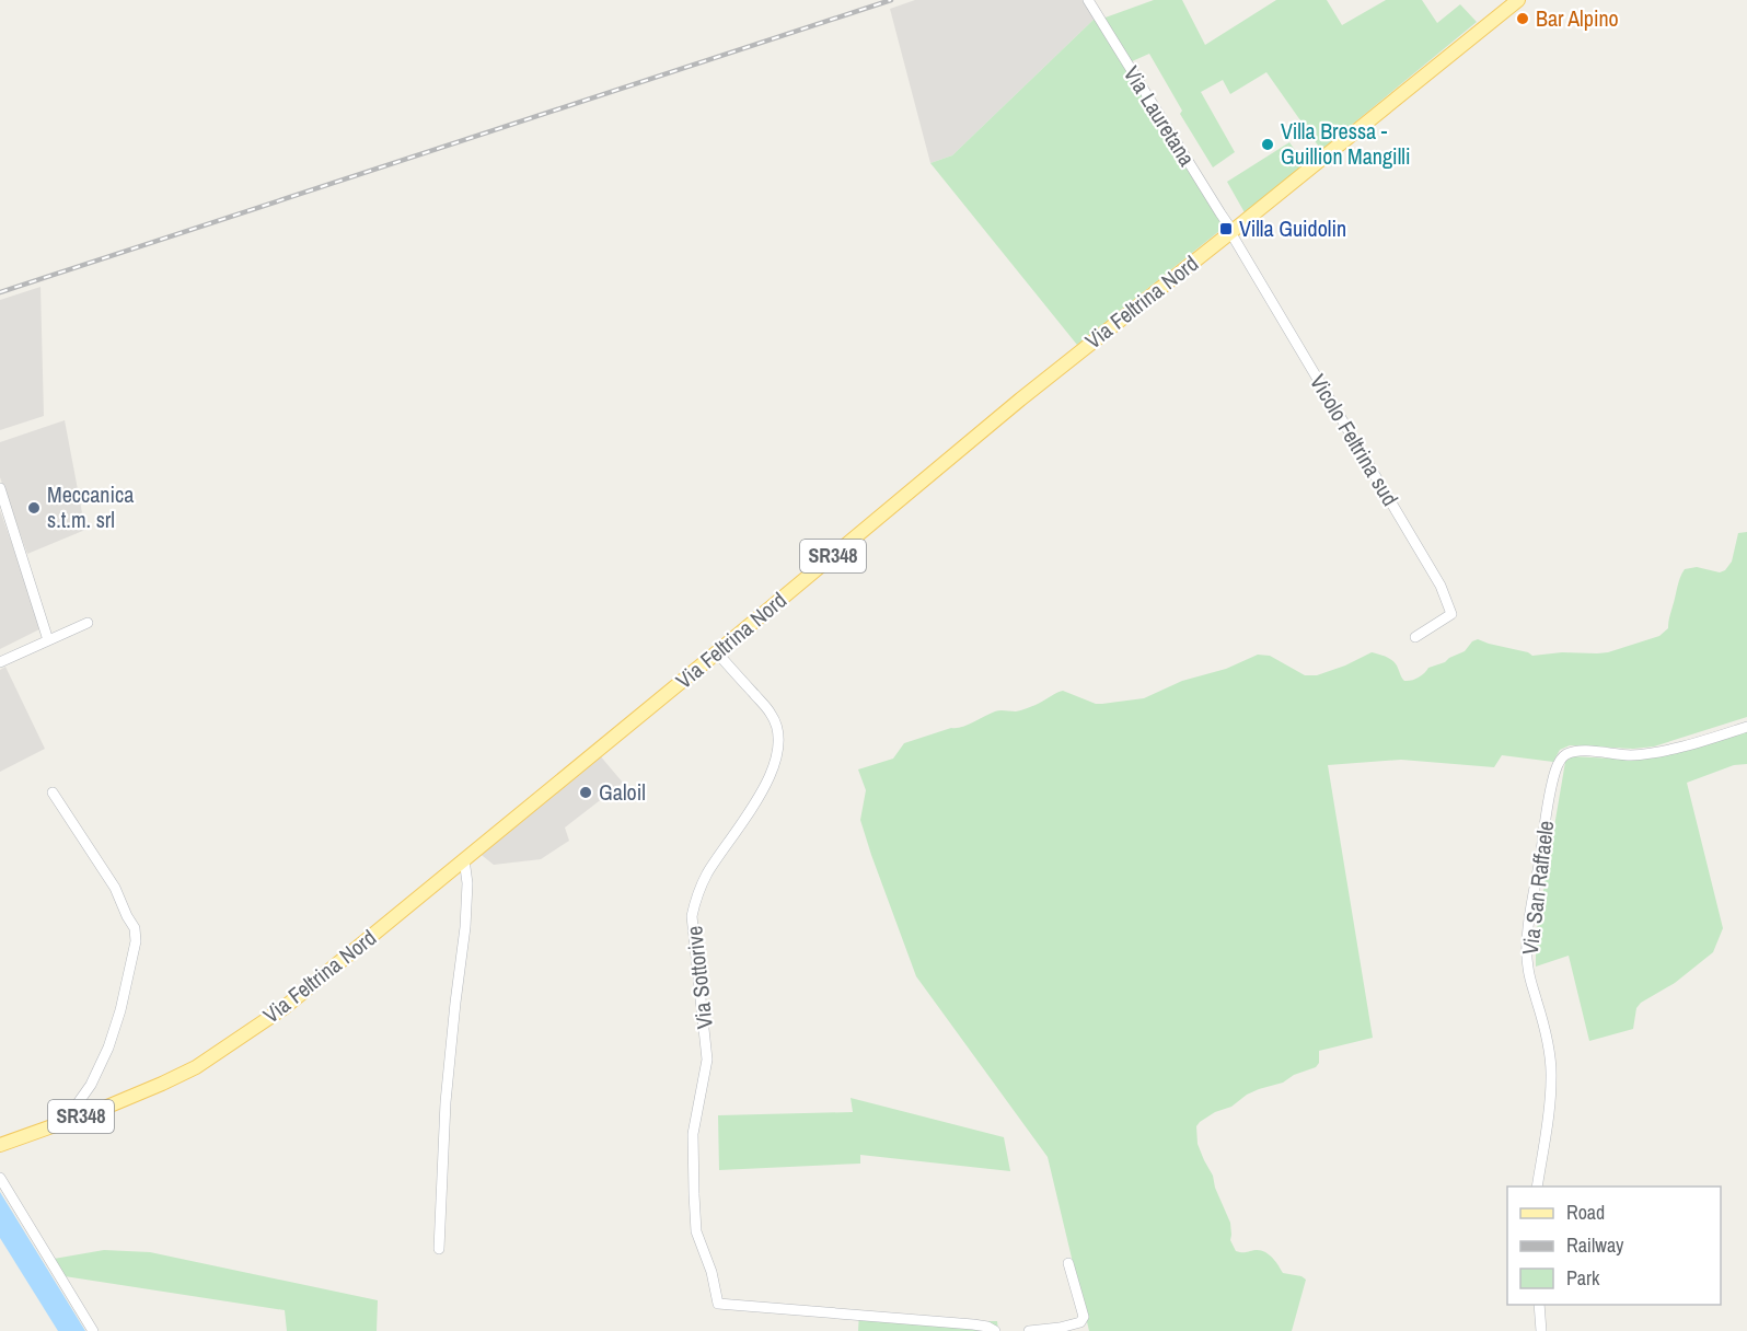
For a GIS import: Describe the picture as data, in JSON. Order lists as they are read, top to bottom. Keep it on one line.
{"streets":{"main road":["Via Feltrina Nord","SR348"],"street":["Via Lauretana","Vicolo Feltrina sud","Via San Raffaele","Via Sottorive"]},"crossings":[["Via Lauretana","Via Feltrina Nord"],["Via Lauretana","Vicolo Feltrina sud"],["Via Feltrina Nord","Vicolo Feltrina sud"],["Via Feltrina Nord","Via Sottorive"]],"places":{"other":["Bar Alpino","Villa Bressa - Guillion Mangilli","Meccanica s.t.m. srl","Galoil"],"transit":["Villa Guidolin"]},"legend":["Road","Railway","Park"]}
